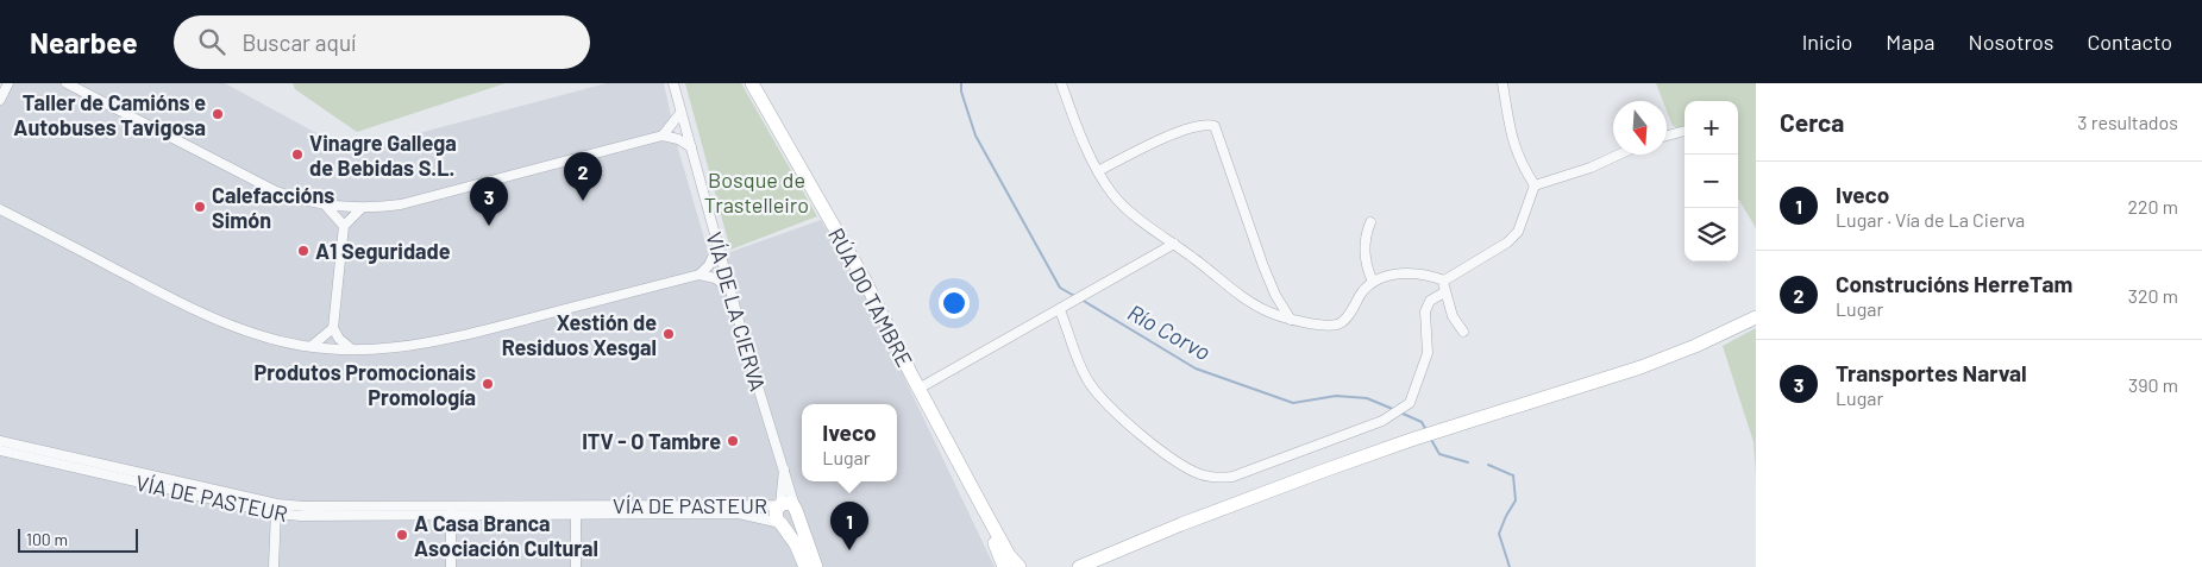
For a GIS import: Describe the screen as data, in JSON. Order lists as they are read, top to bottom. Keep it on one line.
{"streets":{"main road":["RÚA DO TAMBRE","VÍA DE LA CIERVA"],"street":["VÍA DE PASTEUR"]},"crossings":[["VÍA DE LA CIERVA","VÍA DE PASTEUR"]],"water":["Río Corvo"],"parks":["Bosque de Trastelleiro"],"places":["Taller de Camións e Autobuses Tavigosa","Vinagre Gallega de Bebidas S.L.","Calefaccións Simón","A1 Seguridade","Xestión de Residuos Xesgal","Produtos Promocionais Promología","ITV - O Tambre","A Casa Branca Asociación Cultural"],"scale_bar":"100 m","north":"bottom","page":{"header":"Nearbee","search":"Buscar aquí","nav":["Inicio","Mapa","Nosotros","Contacto"],"heading":["Cerca","3 resultados"],"map_buttons":["+","−"],"pins":["2","3","1"],"list":[{"mark":"1","name":"Iveco","note":"Lugar · Vía de La Cierva","value":"220 m"},{"mark":"2","name":"Construcións HerreTam","note":"Lugar","value":"320 m"},{"mark":"3","name":"Transportes Narval","note":"Lugar","value":"390 m"}],"popup":["Iveco","Lugar"],"scale":"100 m"}}
